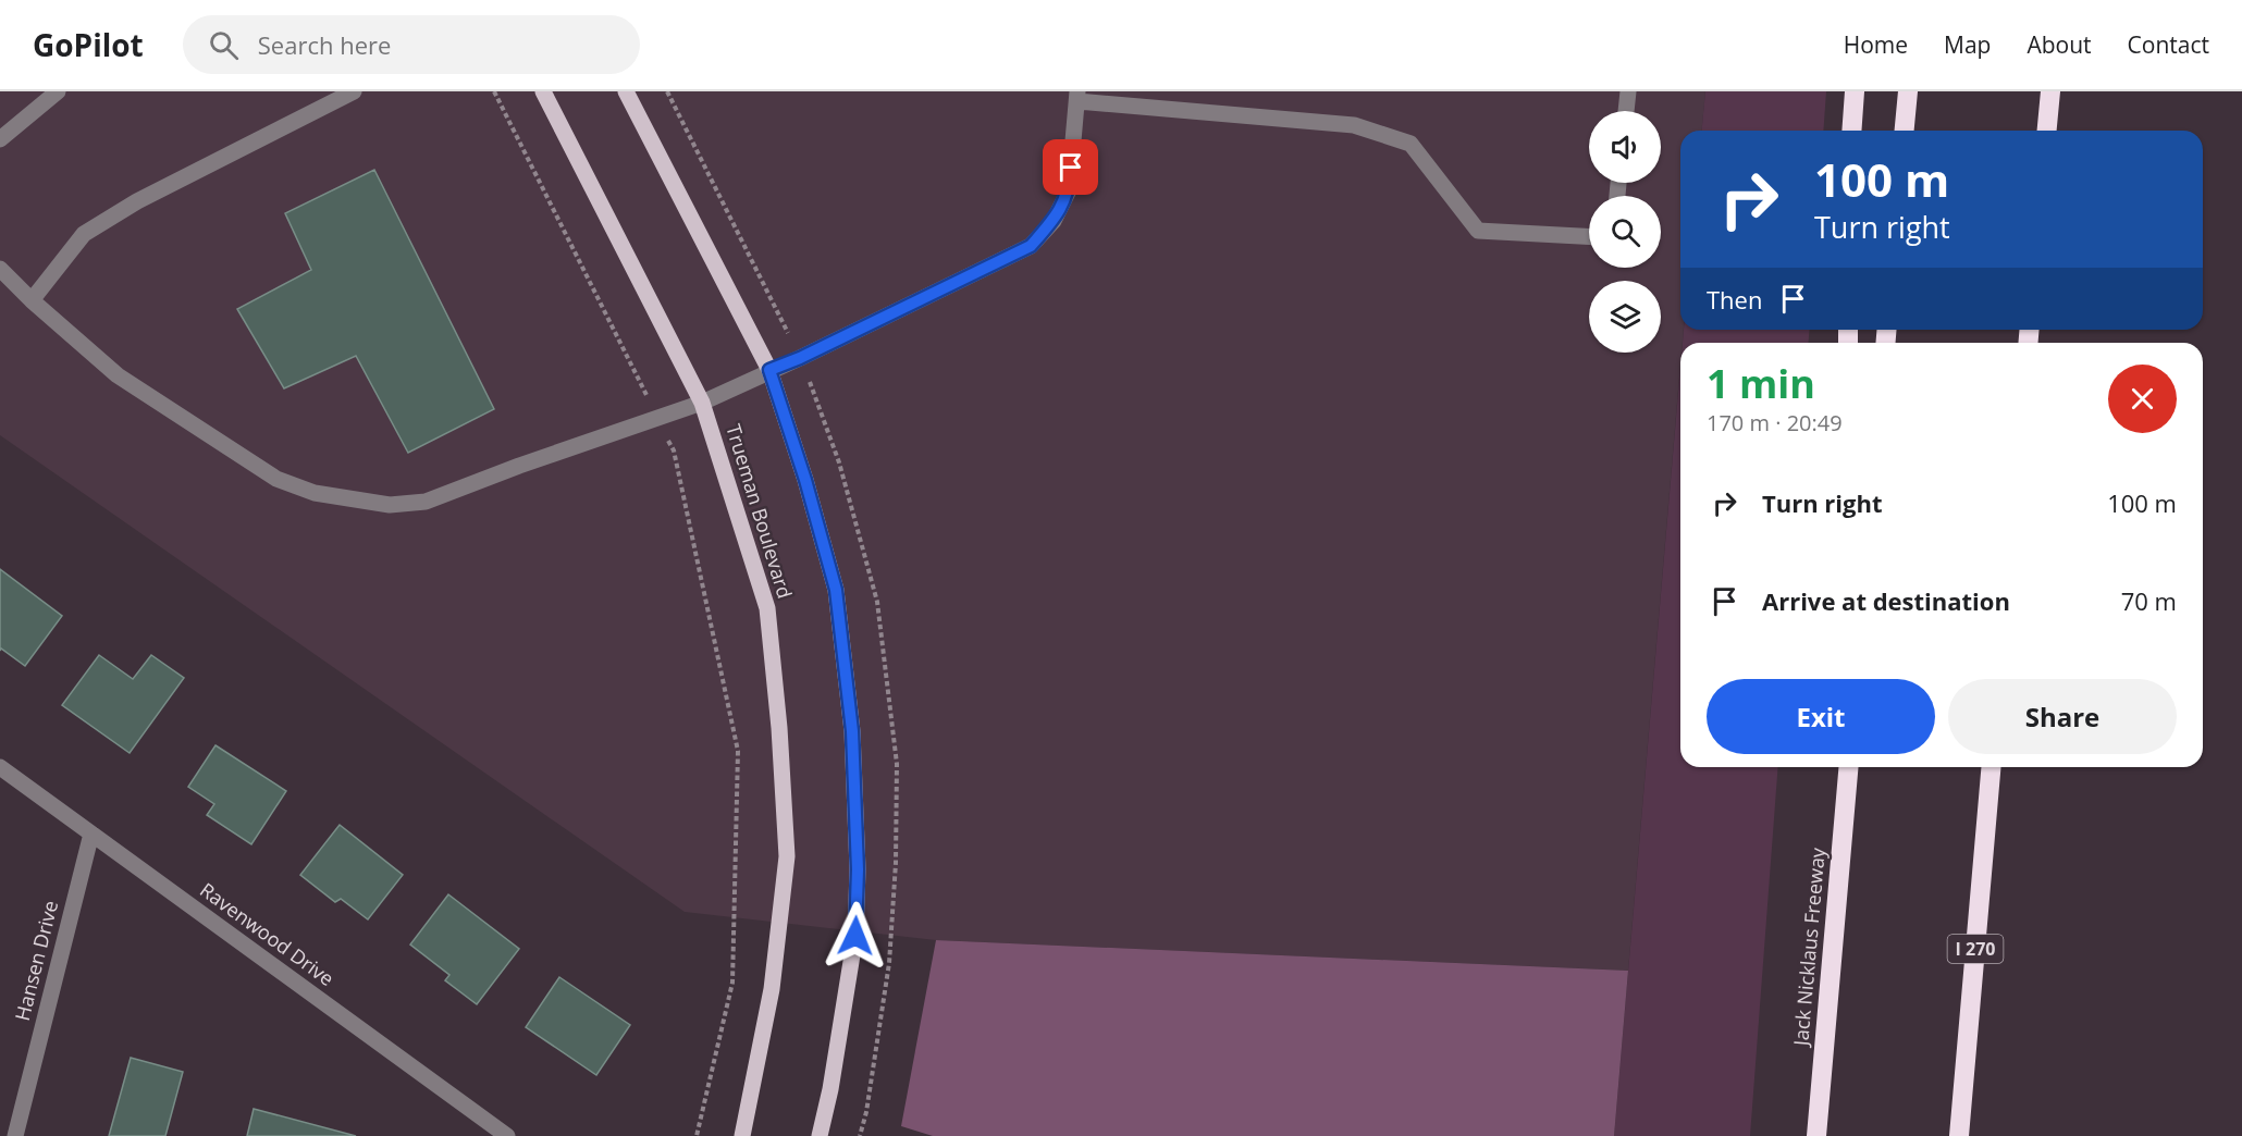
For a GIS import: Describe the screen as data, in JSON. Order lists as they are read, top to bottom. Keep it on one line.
{"streets":{"highway":["Jack Nicklaus Freeway","I 270"],"main road":["Trueman Boulevard"],"street":["Ravenwood Drive","Hansen Drive"]},"crossings":[["Ravenwood Drive","Hansen Drive"]],"page":{"header":"GoPilot","search":"Search here","nav":["Home","Map","About","Contact"],"turn":["100 m","Turn right"],"then":"Then","heading":["1 min","170 m · 20:49"],"list":[{"name":"Turn right","value":"100 m"},{"name":"Arrive at destination","value":"70 m"}],"buttons":["Exit","Share"]}}
